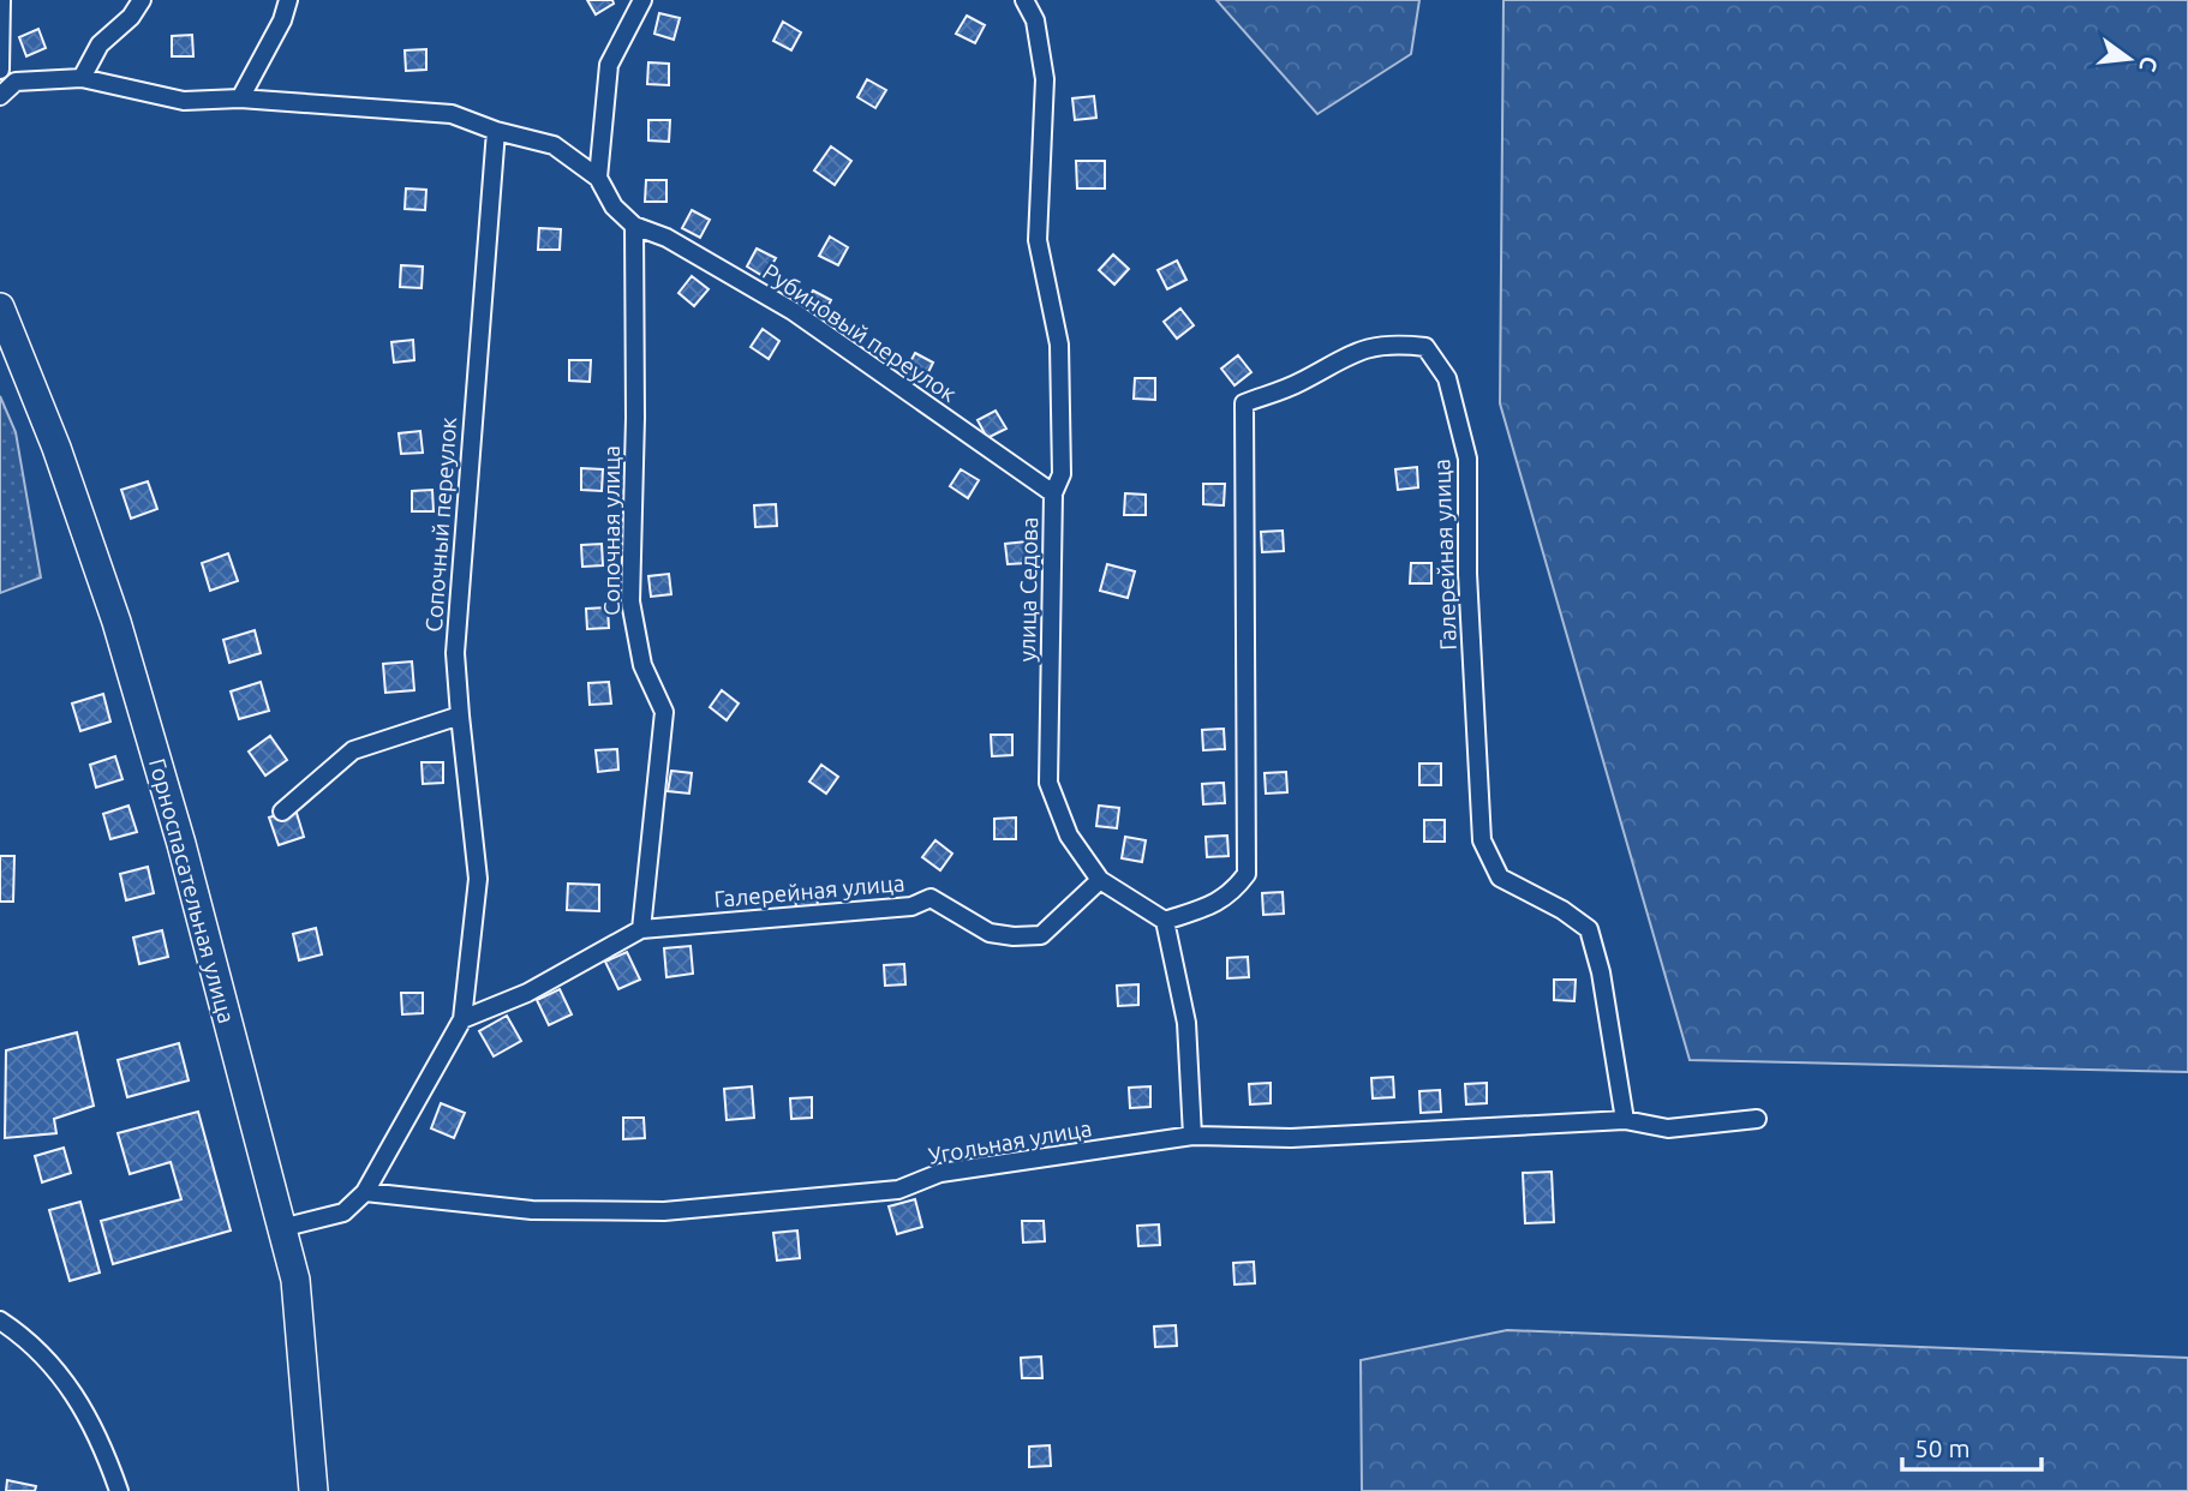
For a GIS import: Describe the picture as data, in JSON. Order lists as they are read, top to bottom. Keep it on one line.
{"streets":{"main road":["Горноспасательная улица"],"street":["Рубиновый переулок","Сопочный переулок","Сопочная улица","Галерейная улица","улица Седова","Угольная улица"]},"crossings":[["Рубиновый переулок","Сопочная улица"],["Рубиновый переулок","улица Седова"],["Сопочная улица","Галерейная улица"],["Галерейная улица","улица Седова"],["Галерейная улица","Угольная улица"]],"scale_bar":"50 m","north":"right"}
